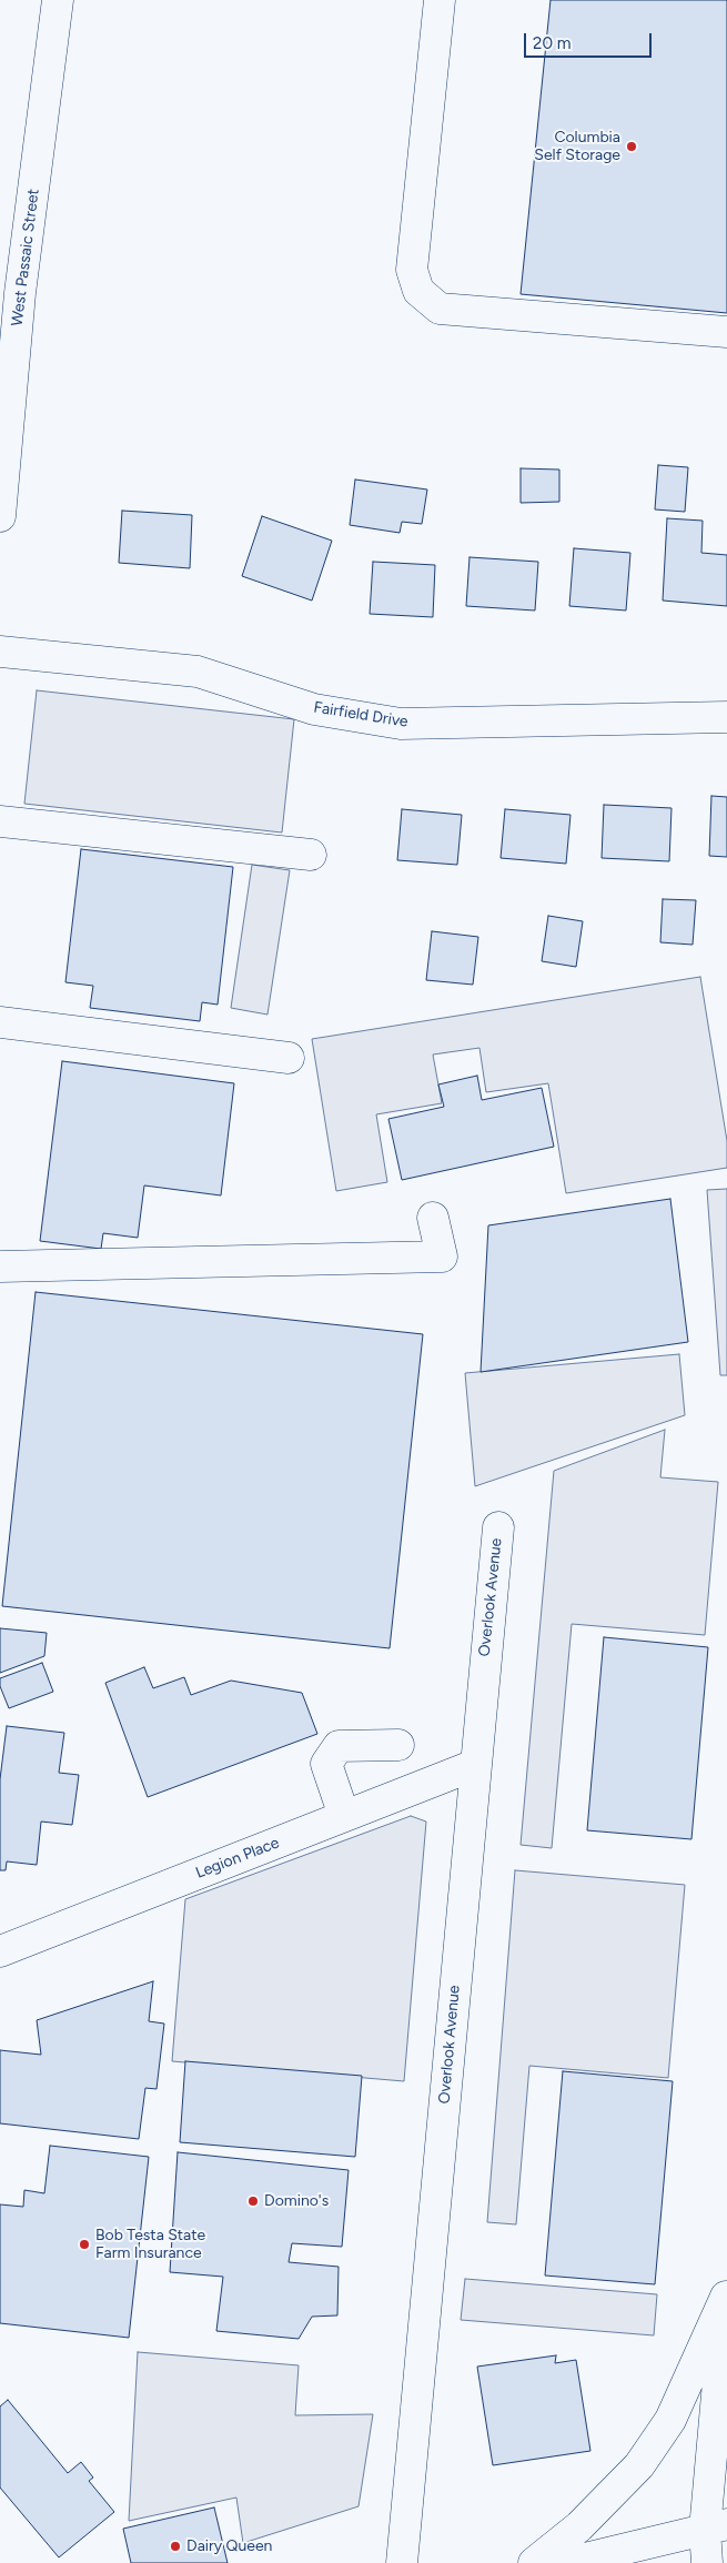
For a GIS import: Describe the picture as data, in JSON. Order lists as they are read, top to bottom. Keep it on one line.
{"streets":{"street":["West Passaic Street","Fairfield Drive","Overlook Avenue","Legion Place"]},"crossings":[["Overlook Avenue","Legion Place"]],"places":["Columbia Self Storage","Domino's","Bob Testa State Farm Insurance","Dairy Queen"],"scale_bar":"20 m"}
